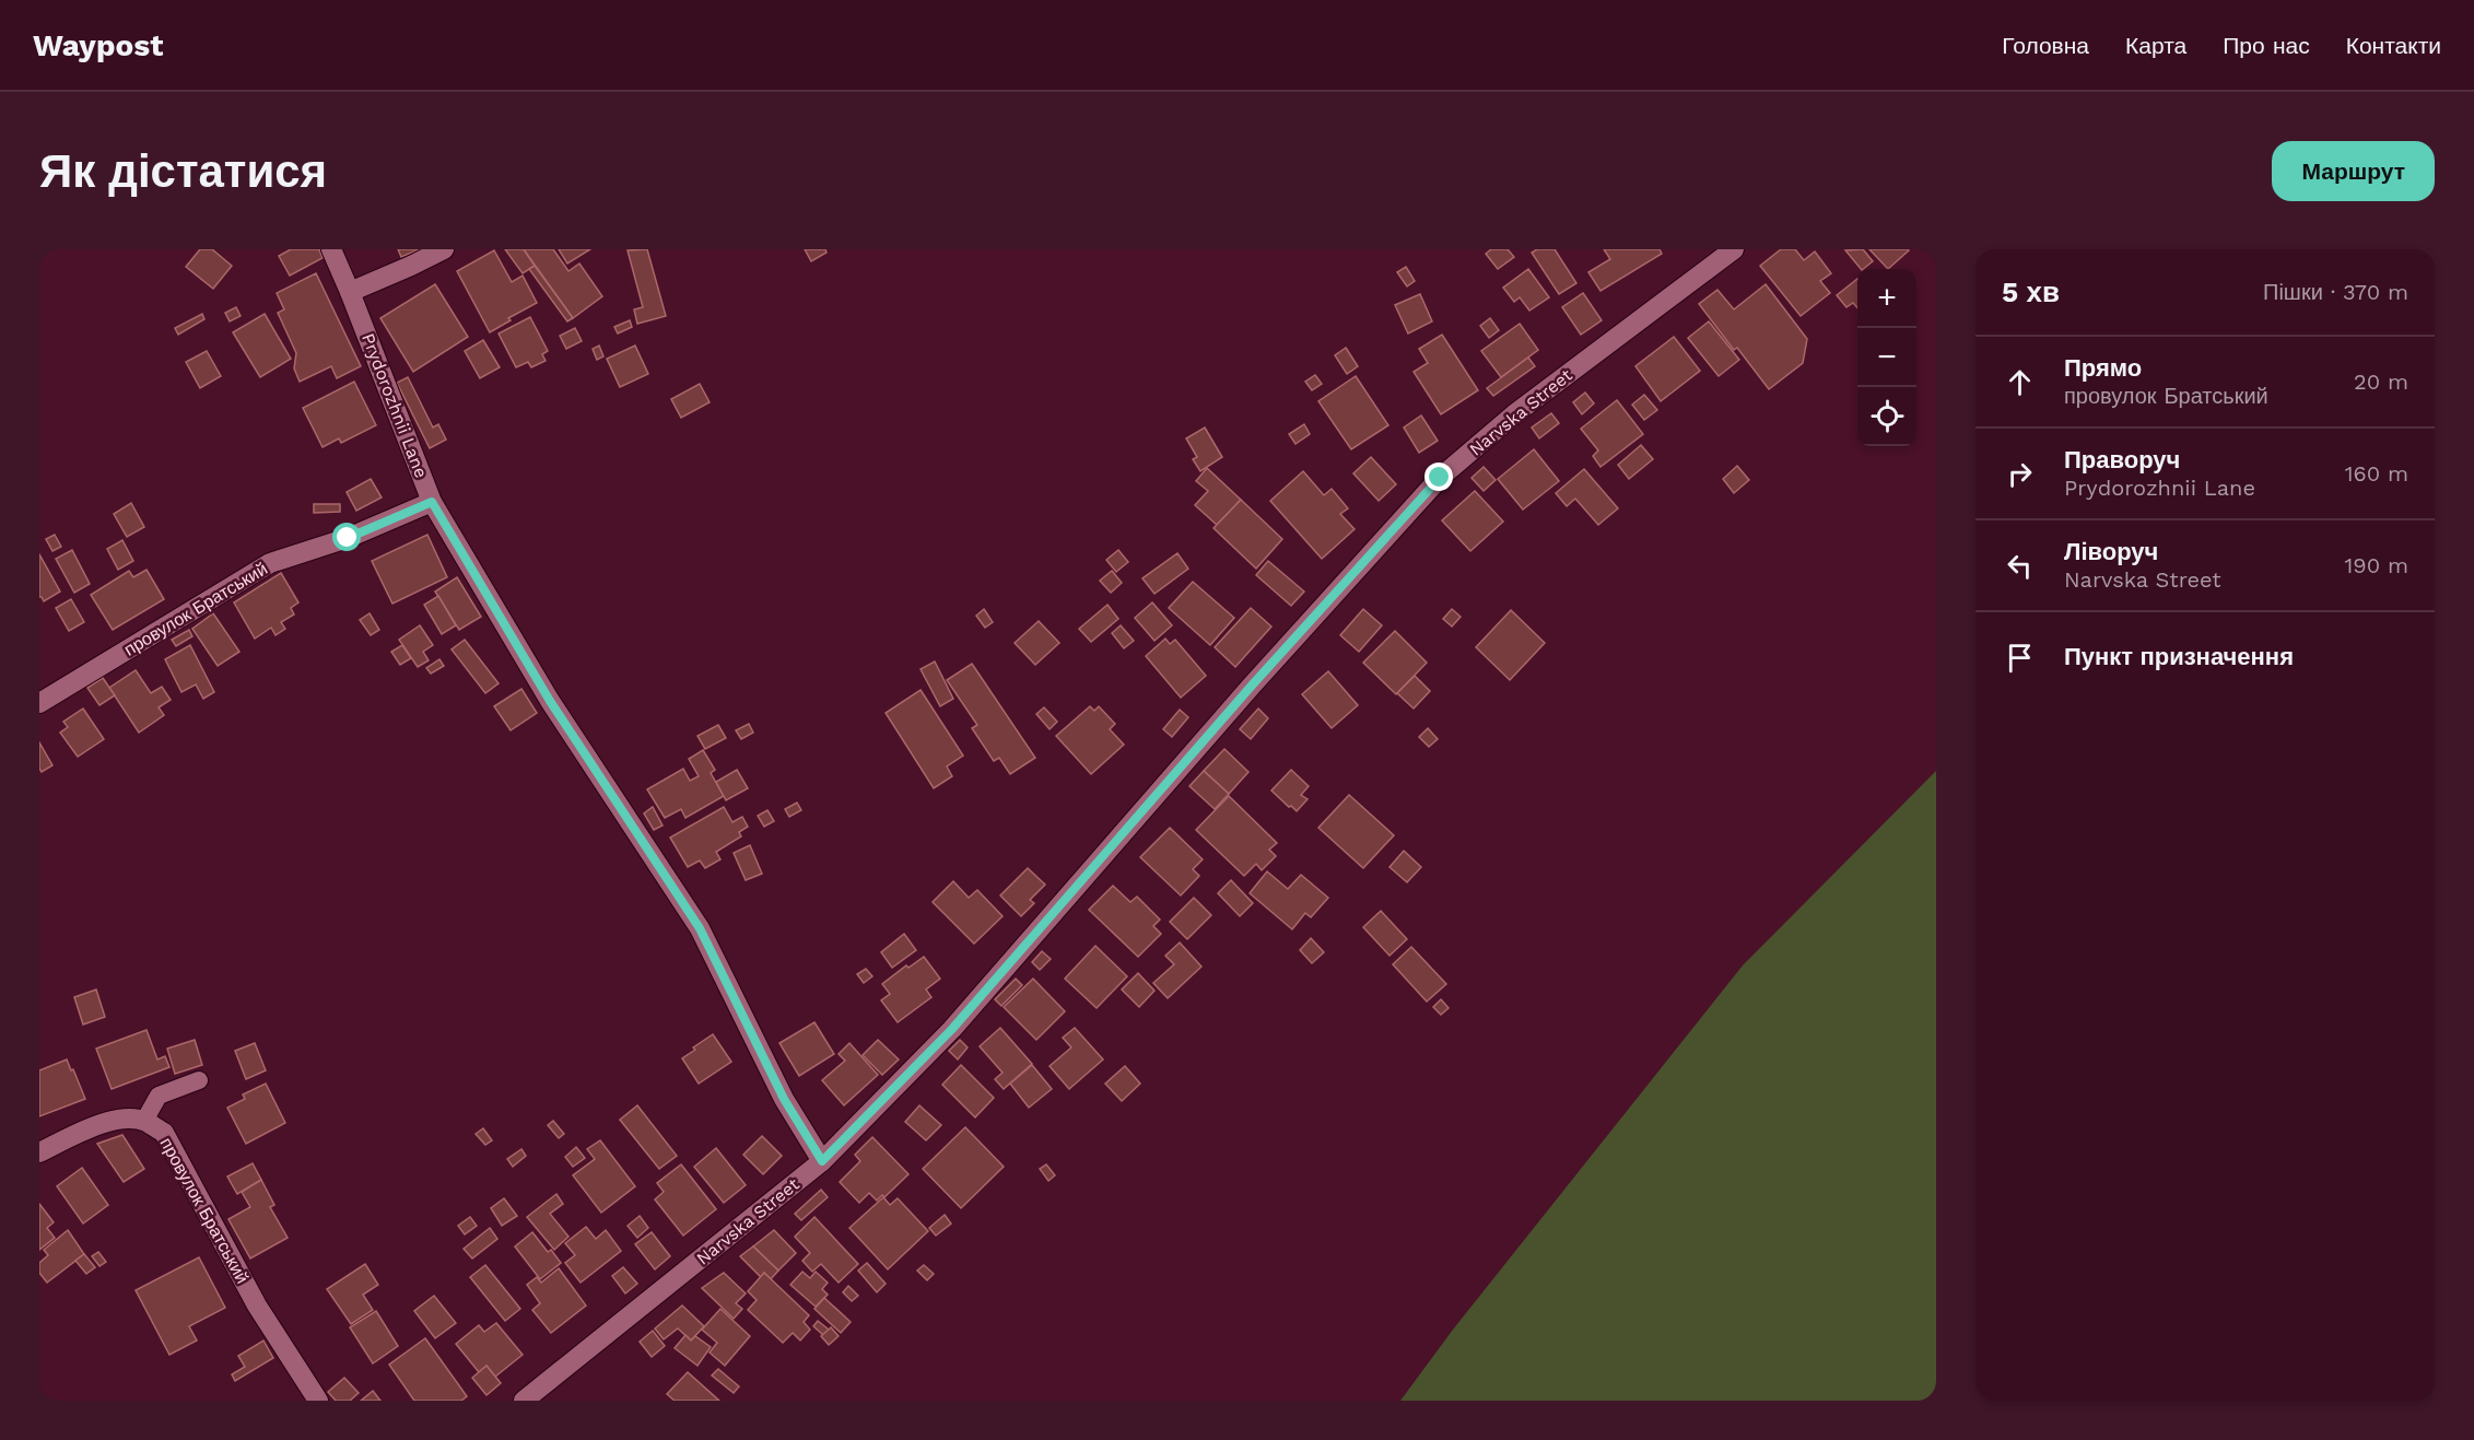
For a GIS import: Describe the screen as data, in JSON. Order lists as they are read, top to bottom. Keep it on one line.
{"streets":{"street":["Prydorozhnii Lane","Narvska Street","провулок Братський"]},"crossings":[["Prydorozhnii Lane","Narvska Street"],["Prydorozhnii Lane","провулок Братський"]],"page":{"header":"Waypost","nav":["Головна","Карта","Про нас","Контакти"],"buttons":"Маршрут","title":"Як дістатися","heading":["5 хв","Пішки · 370 m"],"map_buttons":["+","−"],"list":[["Прямо","провулок Братський","20 m"],["Праворуч","Prydorozhnii Lane","160 m"],["Ліворуч","Narvska Street","190 m"],"Пункт призначення"]}}
